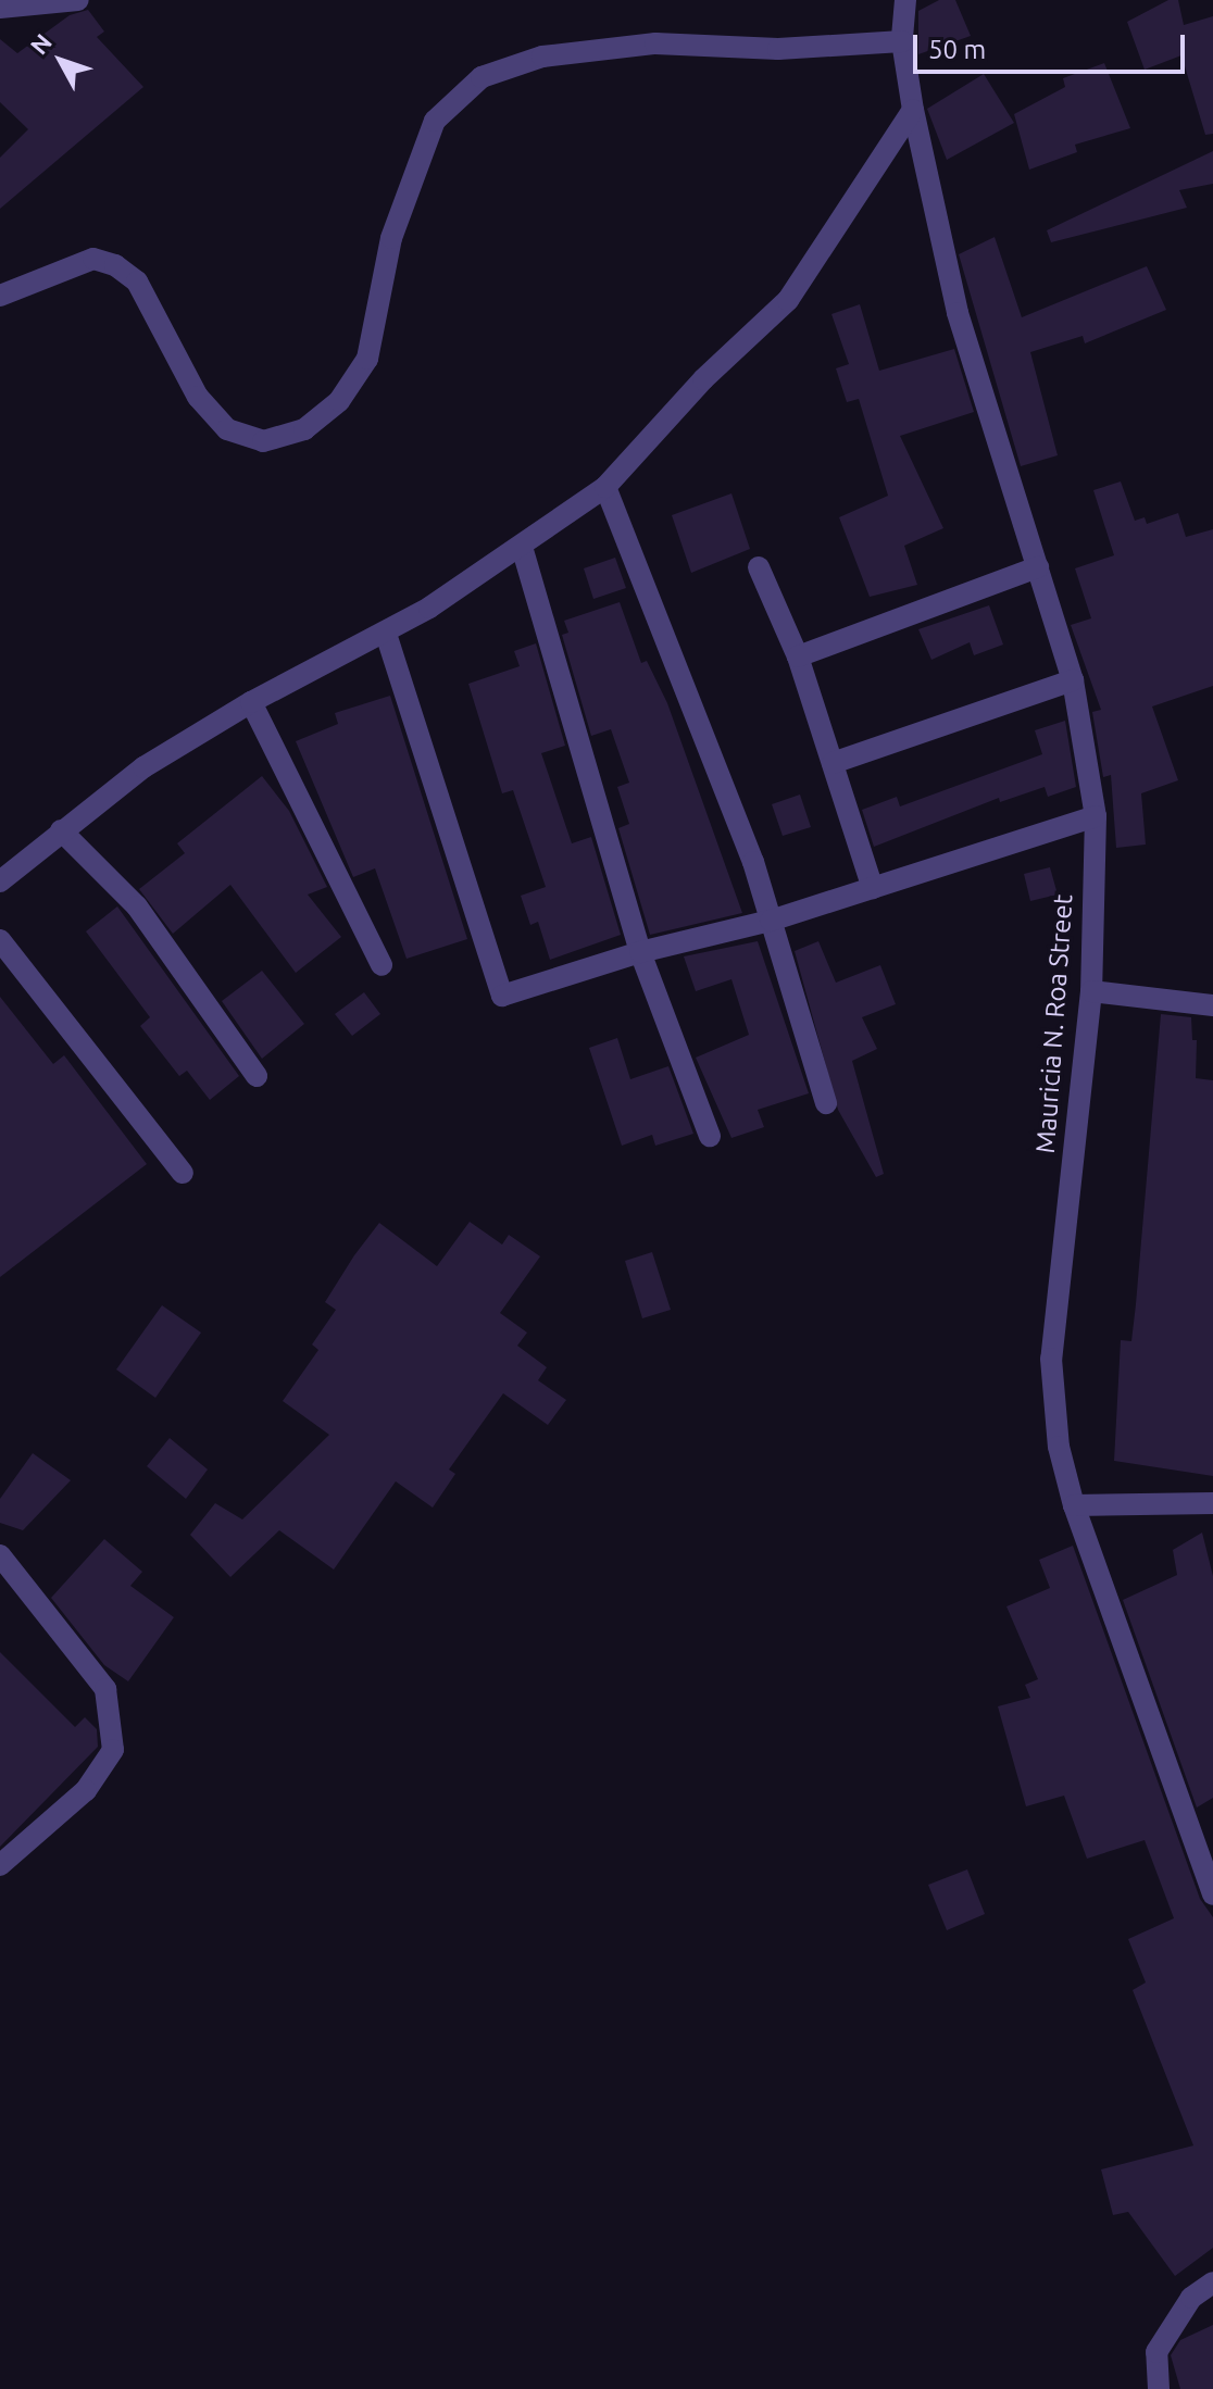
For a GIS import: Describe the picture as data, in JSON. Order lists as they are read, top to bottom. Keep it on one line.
{"streets":{"street":["Mauricia N. Roa Street"]},"scale_bar":"50 m","north":"top left"}
